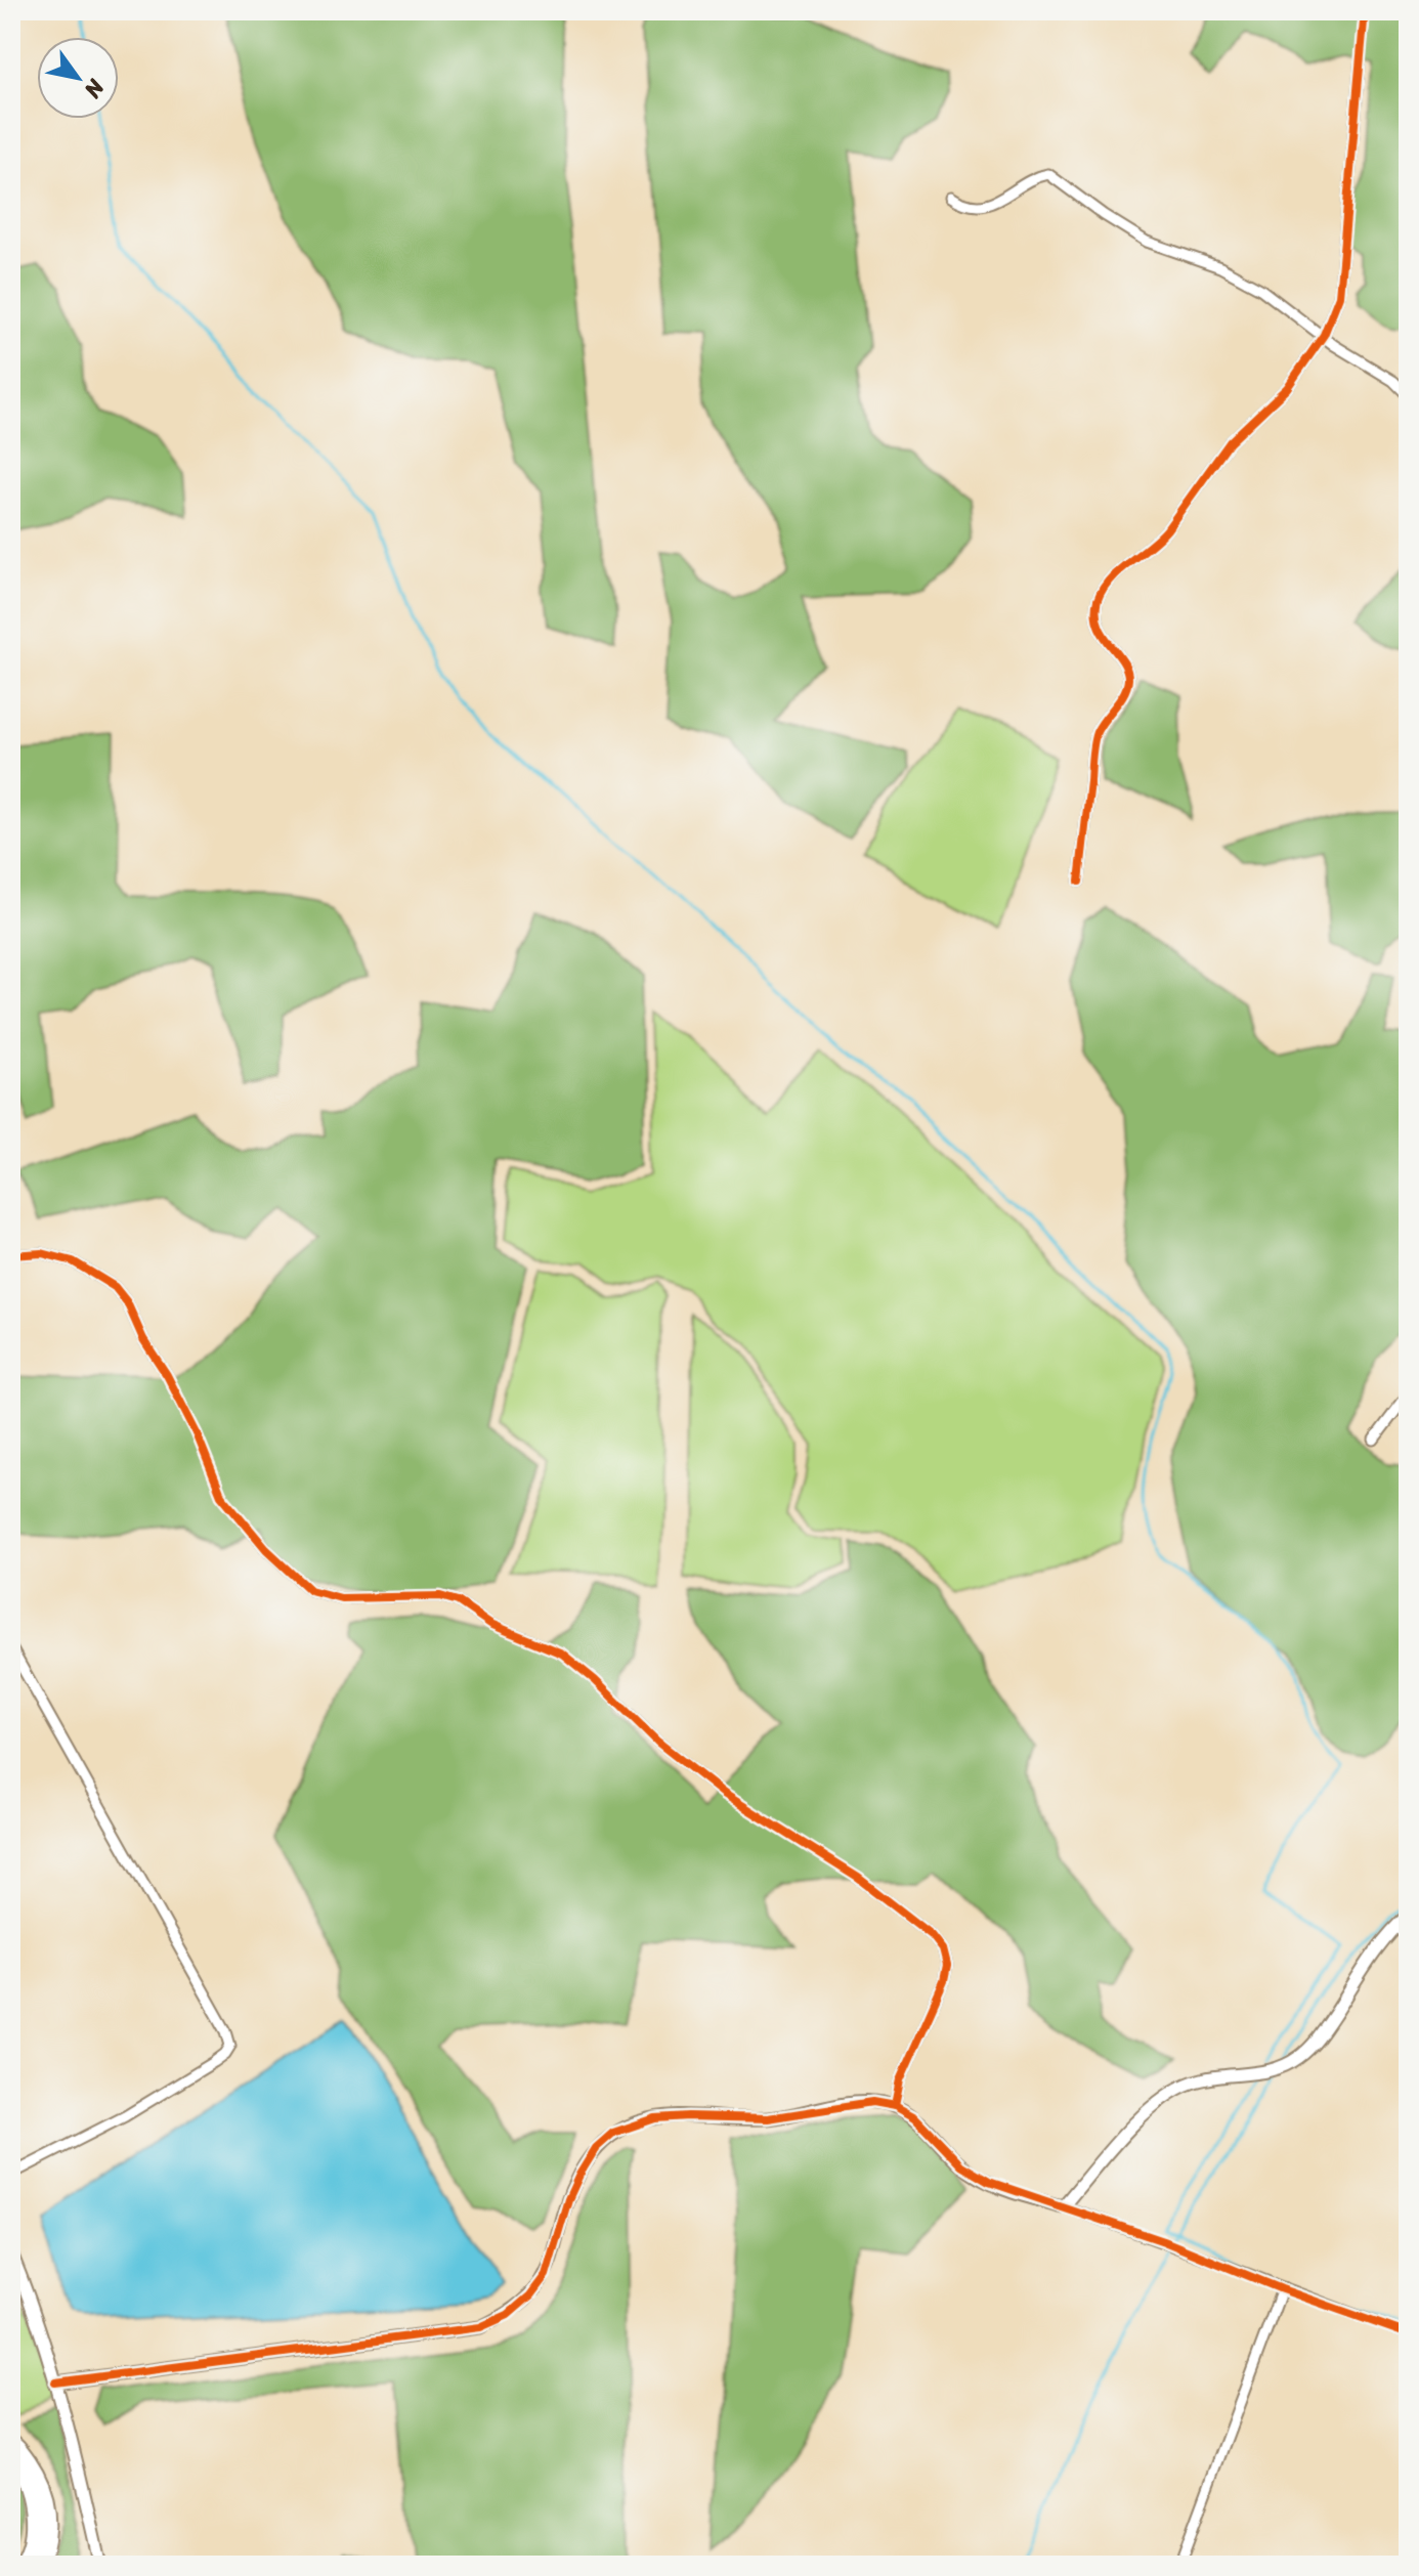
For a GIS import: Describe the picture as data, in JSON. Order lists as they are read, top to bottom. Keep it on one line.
{"north":"bottom right"}
